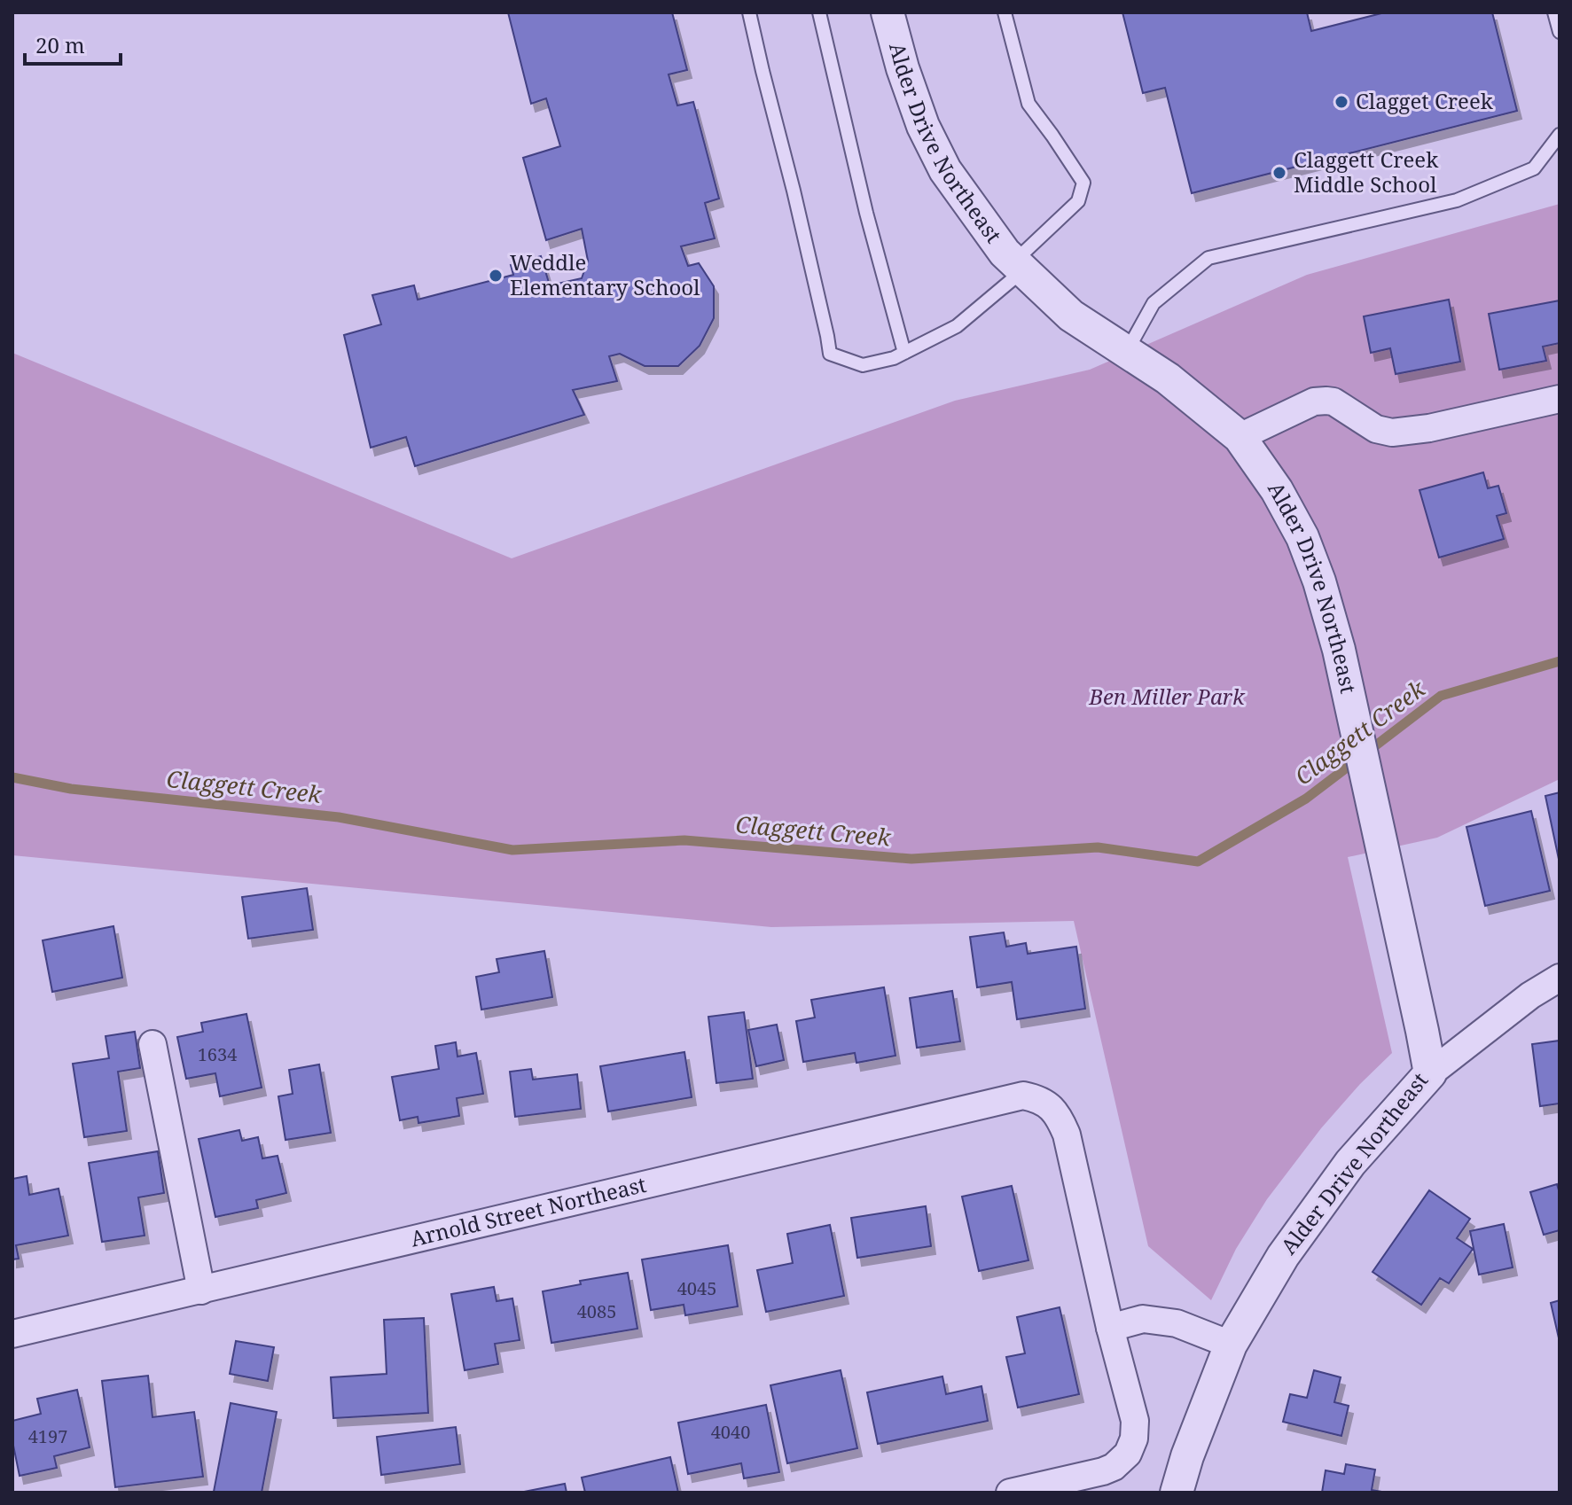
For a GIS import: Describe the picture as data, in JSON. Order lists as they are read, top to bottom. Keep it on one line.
{"streets":{"street":["Alder Drive Northeast","Arnold Street Northeast"]},"water":["Claggett Creek"],"parks":["Ben Miller Park"],"places":["Clagget Creek","Claggett Creek Middle School","Weddle Elementary School"],"house_numbers":["1634","4045","4085","4040","4197"],"scale_bar":"20 m"}
